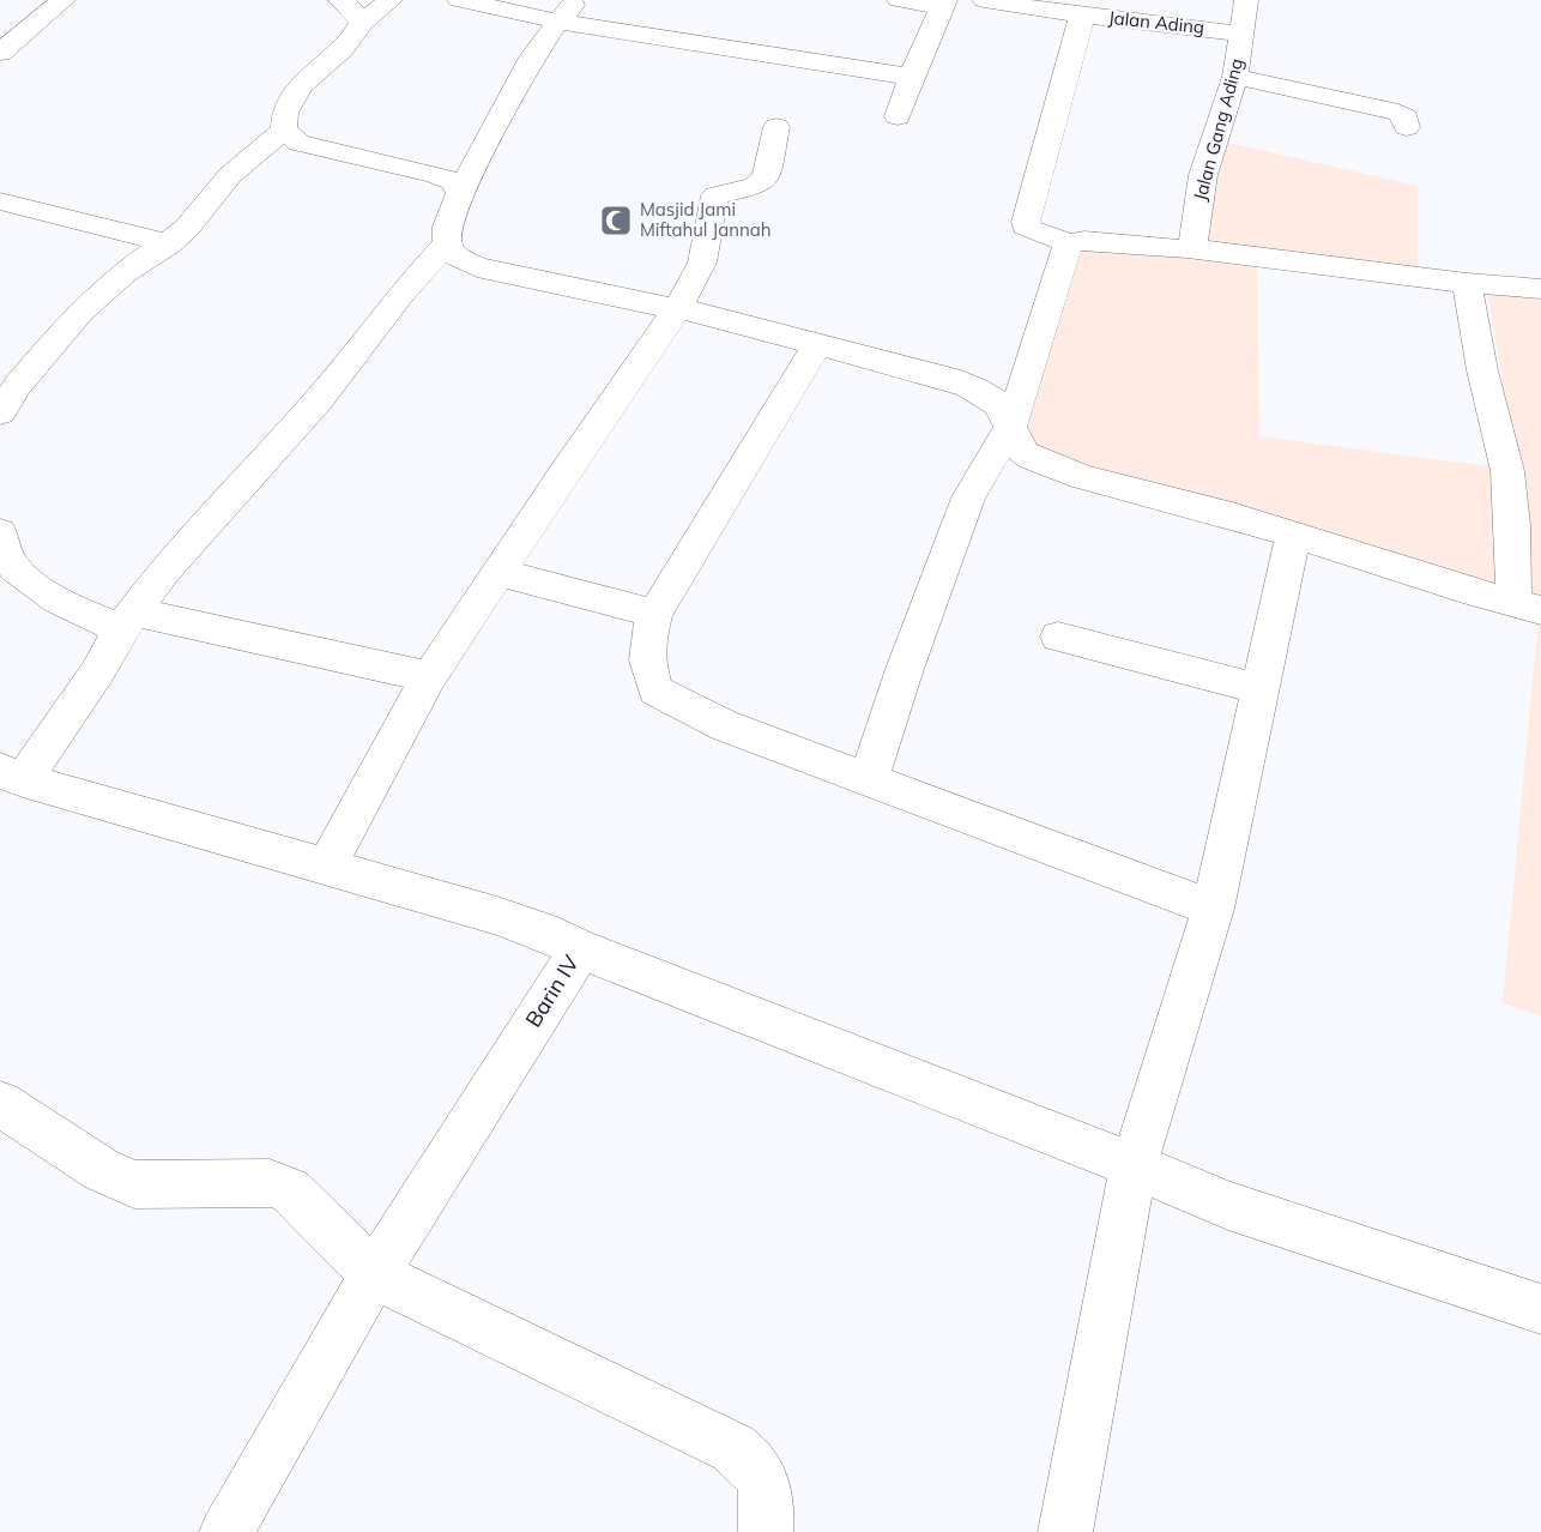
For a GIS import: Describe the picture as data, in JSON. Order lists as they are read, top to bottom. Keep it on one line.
{"streets":{"street":["Jalan Ading","Jalan Gang Ading","Barin IV"]},"crossings":[["Jalan Ading","Jalan Gang Ading"]],"places":{"mosque":["Masjid Jami Miftahul Jannah"]}}
